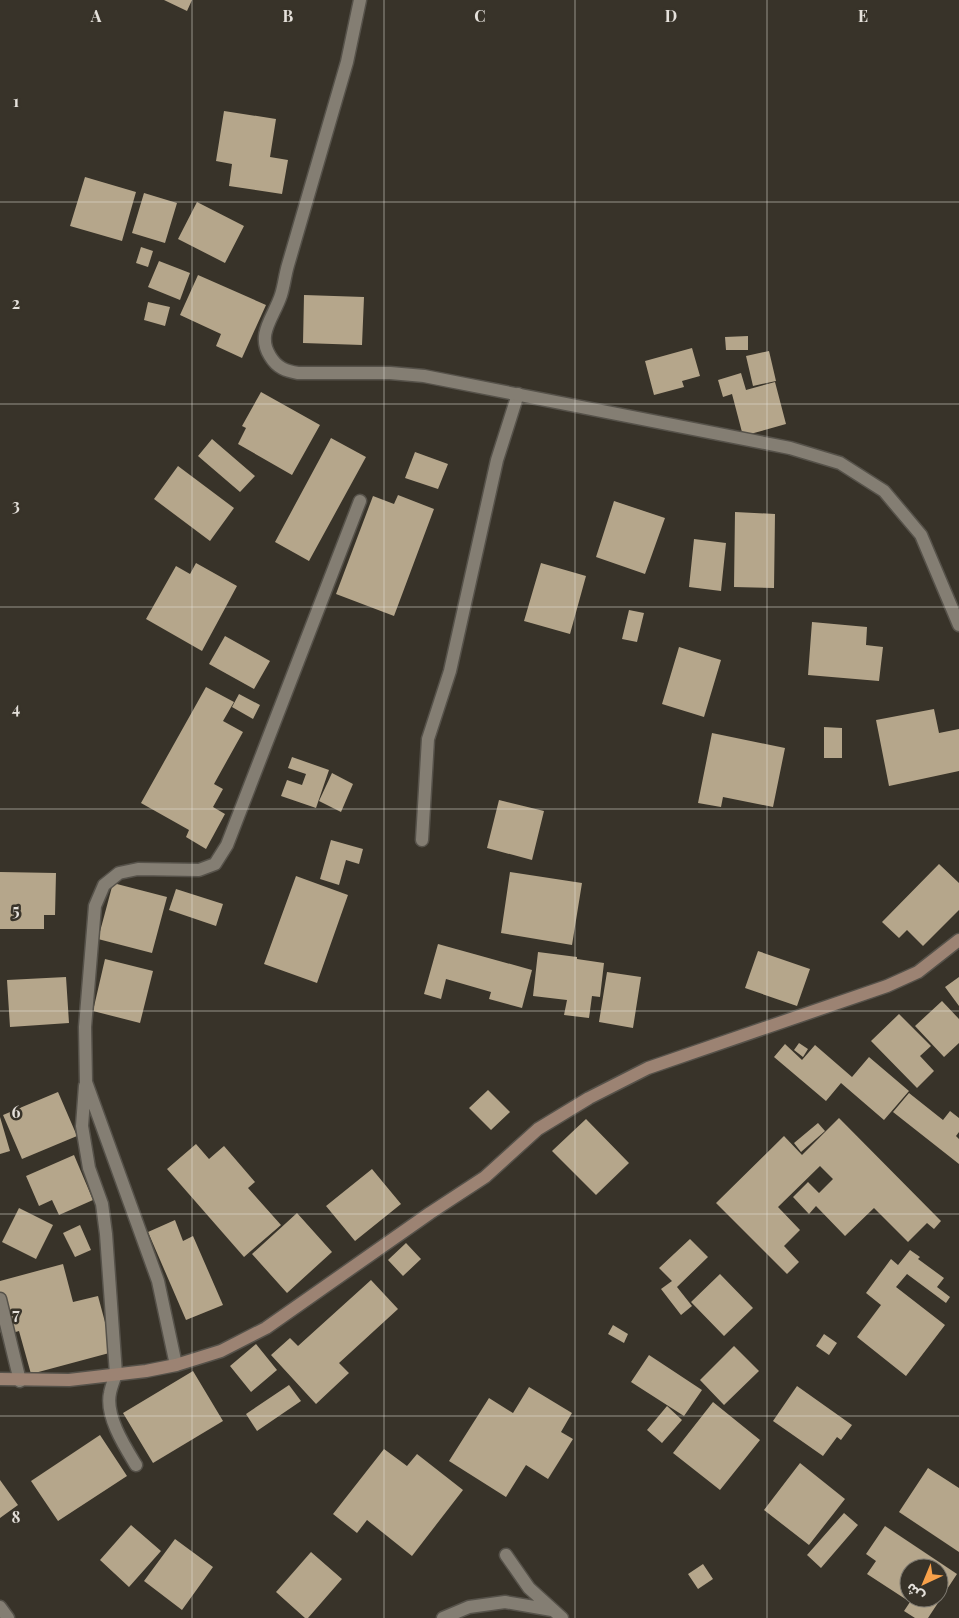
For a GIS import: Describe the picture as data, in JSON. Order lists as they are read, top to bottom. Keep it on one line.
{"north":"bottom left","grid":{"columns":["A","B","C","D","E"],"rows":["1","2","3","4","5","6","7","8"]}}
